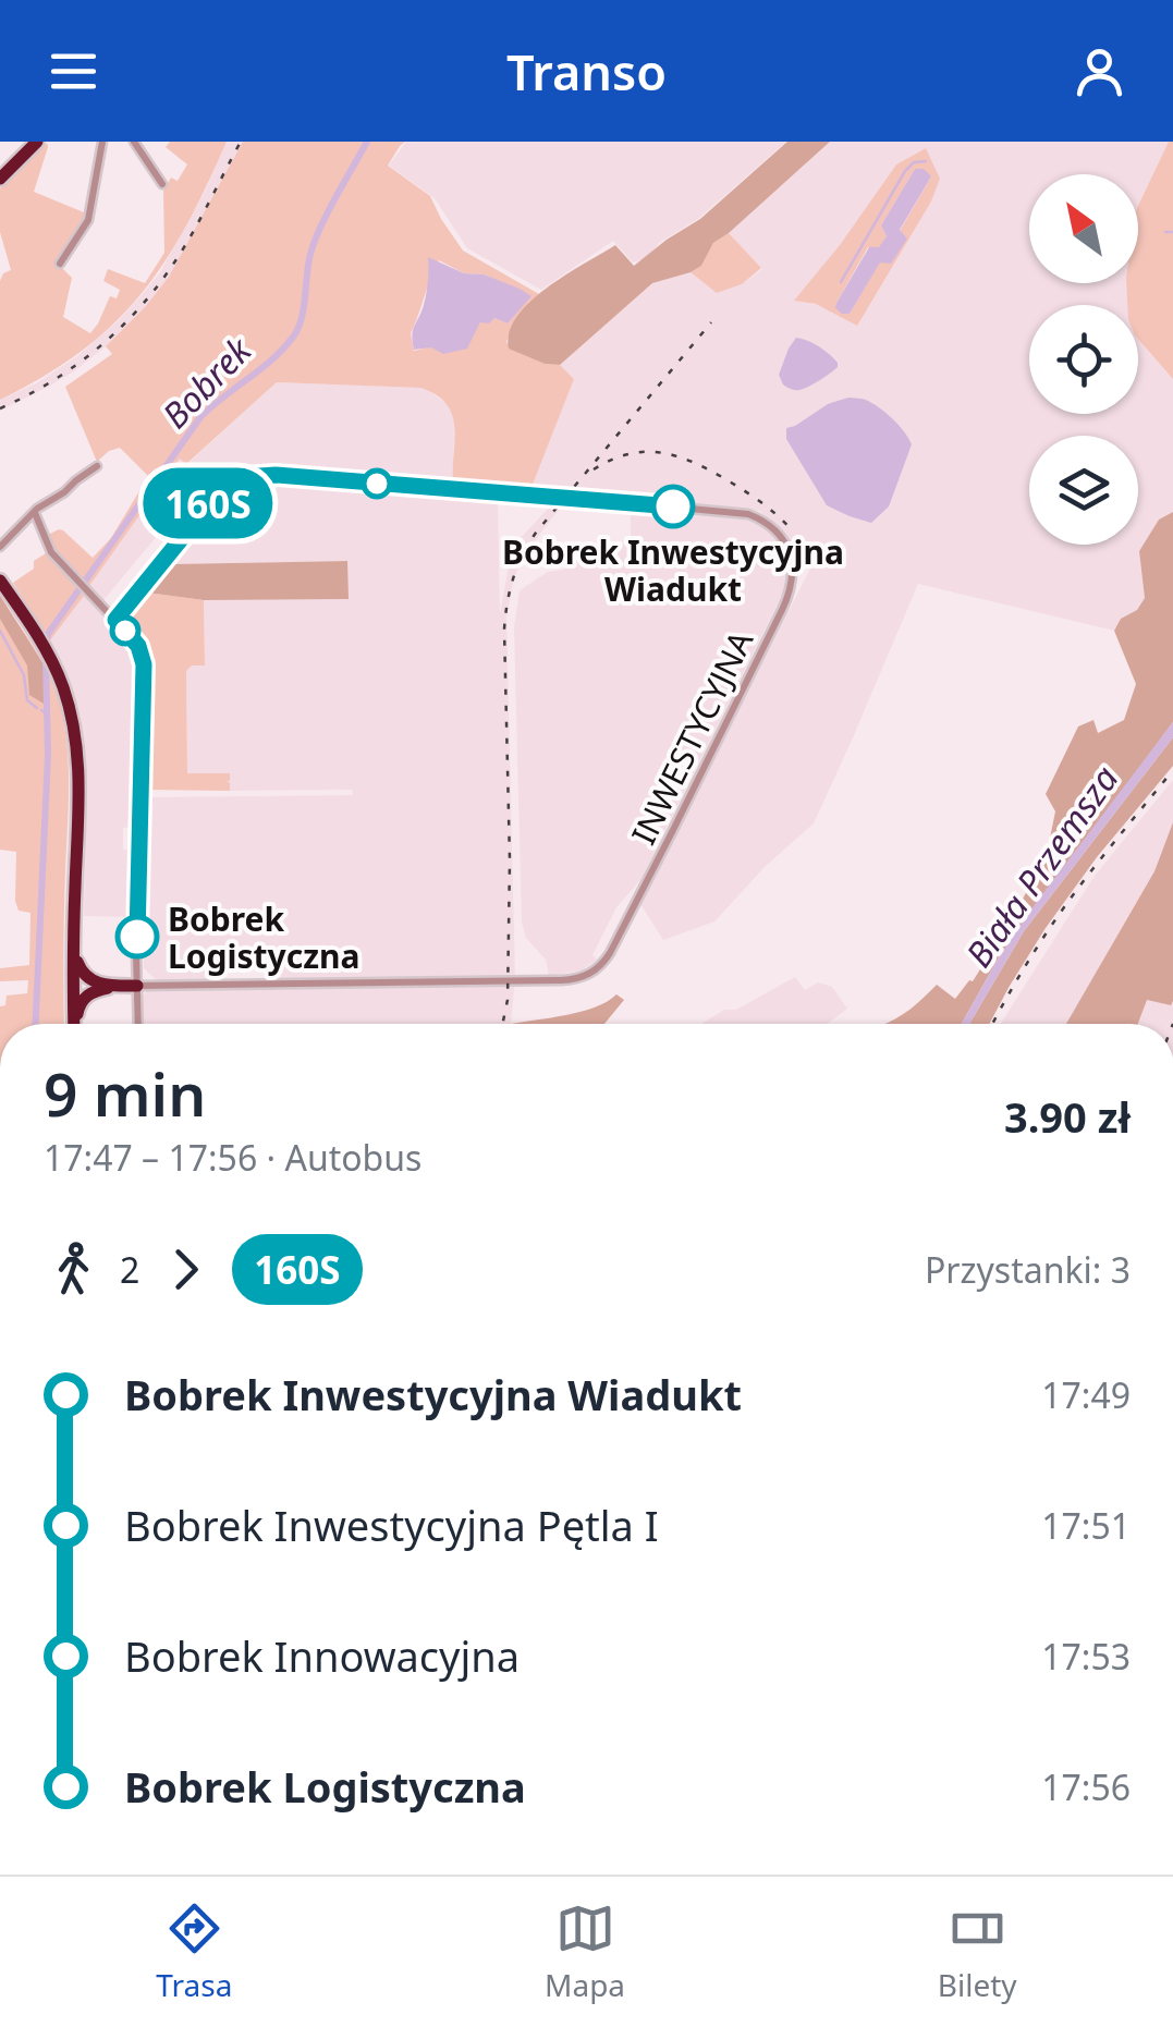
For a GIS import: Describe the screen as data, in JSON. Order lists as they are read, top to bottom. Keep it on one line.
{"streets":{"street":["INWESTYCYJNA"]},"water":["Bobrek","Biała Przemsza"],"places":["Bobrek Inwestycyjna Wiadukt","Bobrek Logistyczna"],"lines":["bus line 160S"],"north":"top left","page":{"header":"Transo","on_map":"160S","heading":["9 min","17:47 – 17:56 · Autobus","3.90 zł"],"legs":["2","160S","Przystanki: 3"],"list":[{"name":"Bobrek Inwestycyjna Wiadukt","value":"17:49"},{"name":"Bobrek Inwestycyjna Pętla I","value":"17:51"},{"name":"Bobrek Innowacyjna","value":"17:53"},{"name":"Bobrek Logistyczna","value":"17:56"}],"tabs":["Trasa","Mapa","Bilety"]}}
